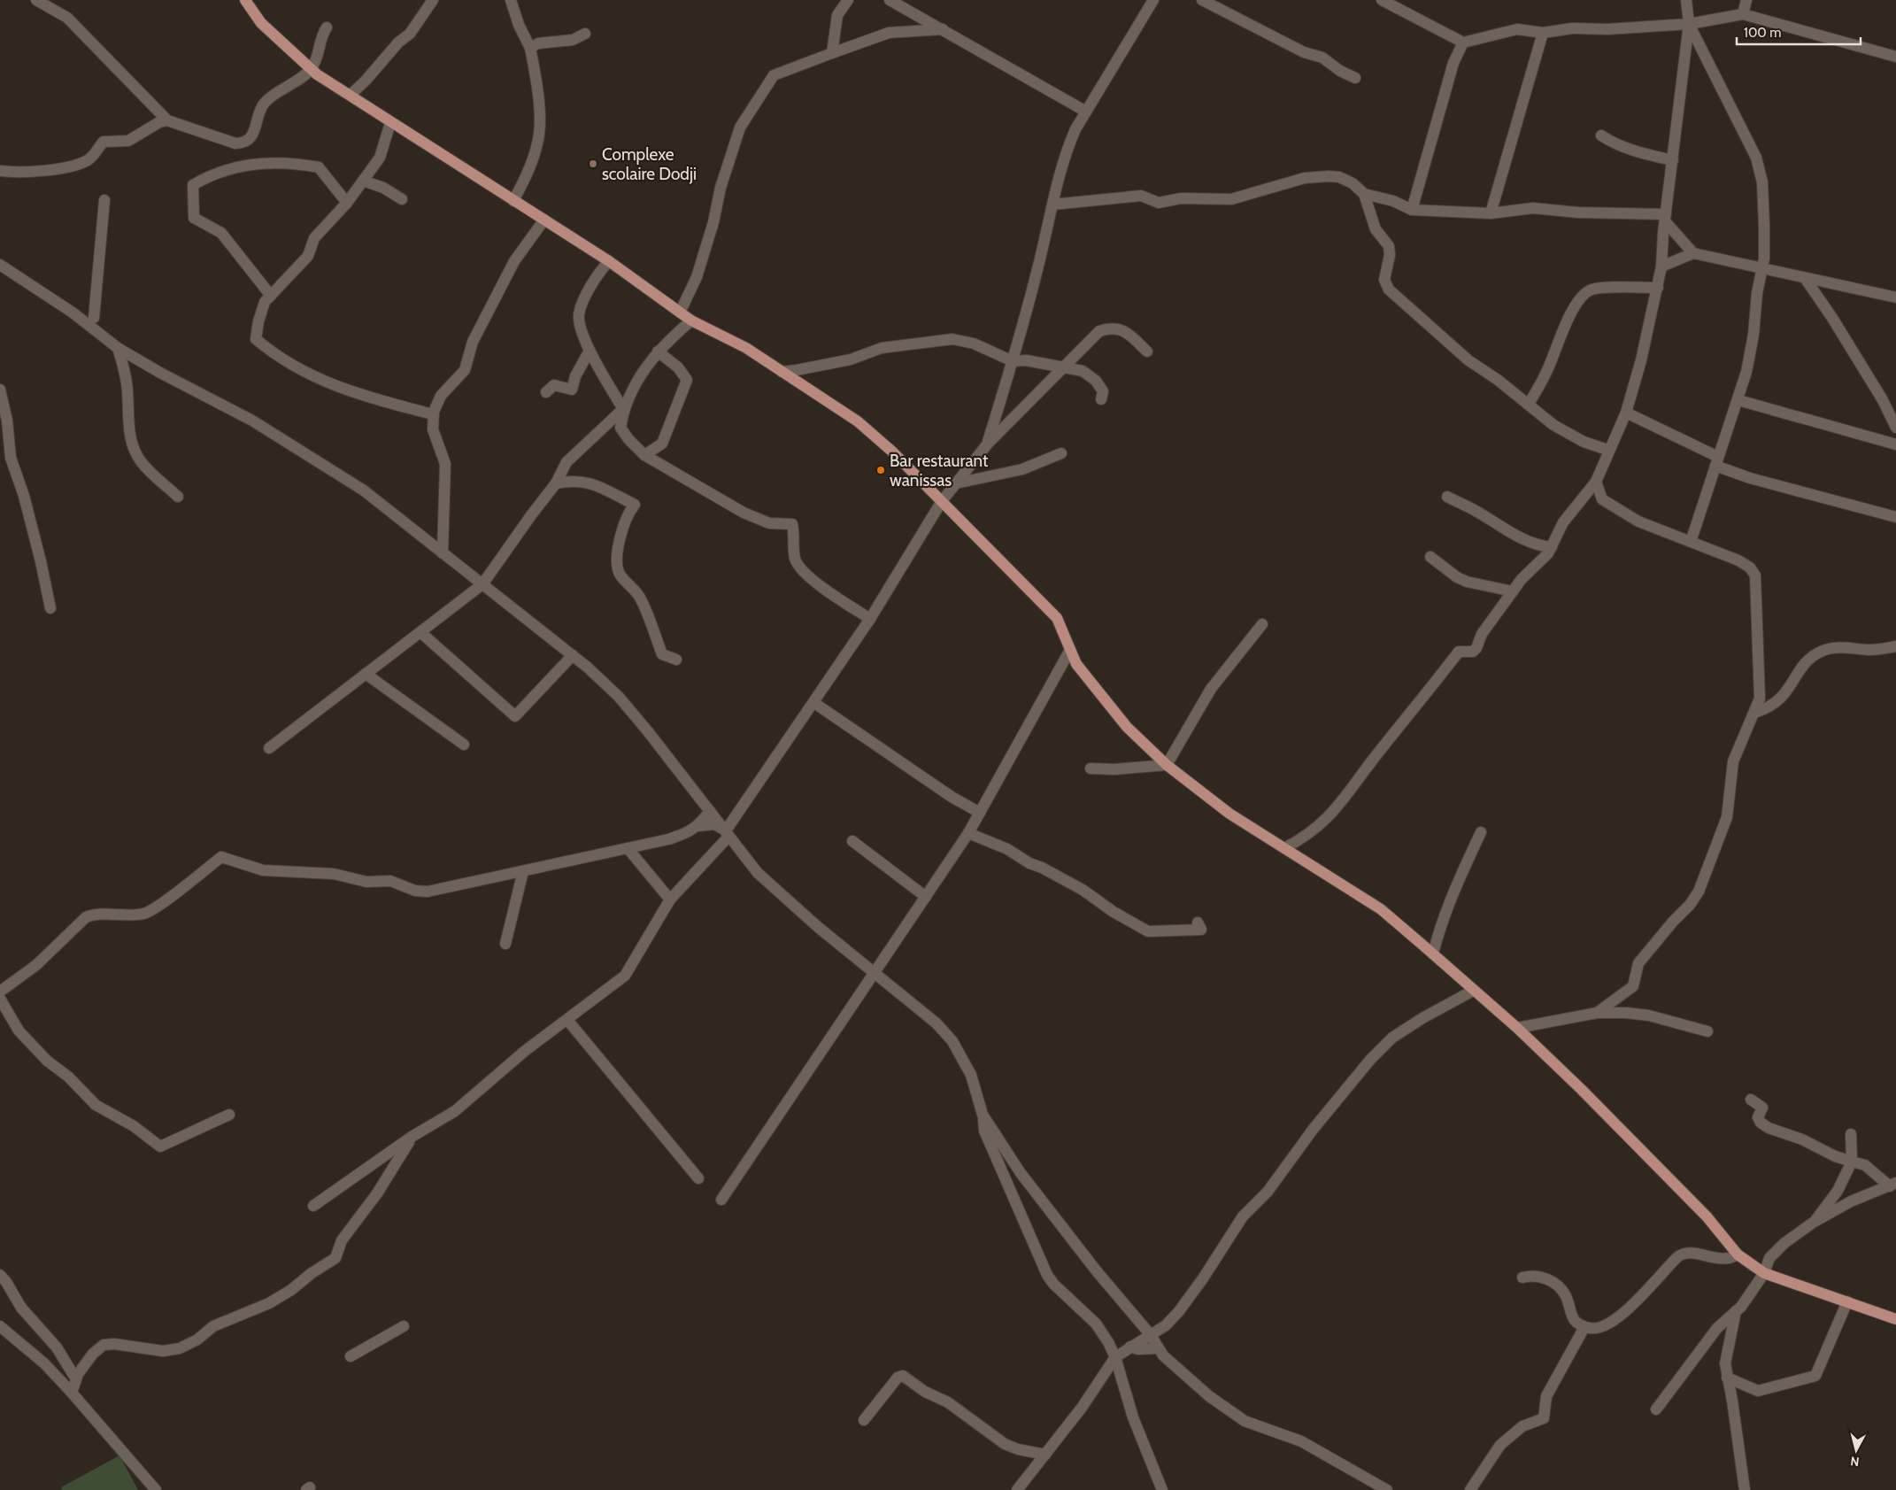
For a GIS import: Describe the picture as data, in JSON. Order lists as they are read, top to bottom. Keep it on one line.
{"places":["Complexe scolaire Dodji","Bar restaurant wanissas"],"scale_bar":"100 m","north":"bottom"}
